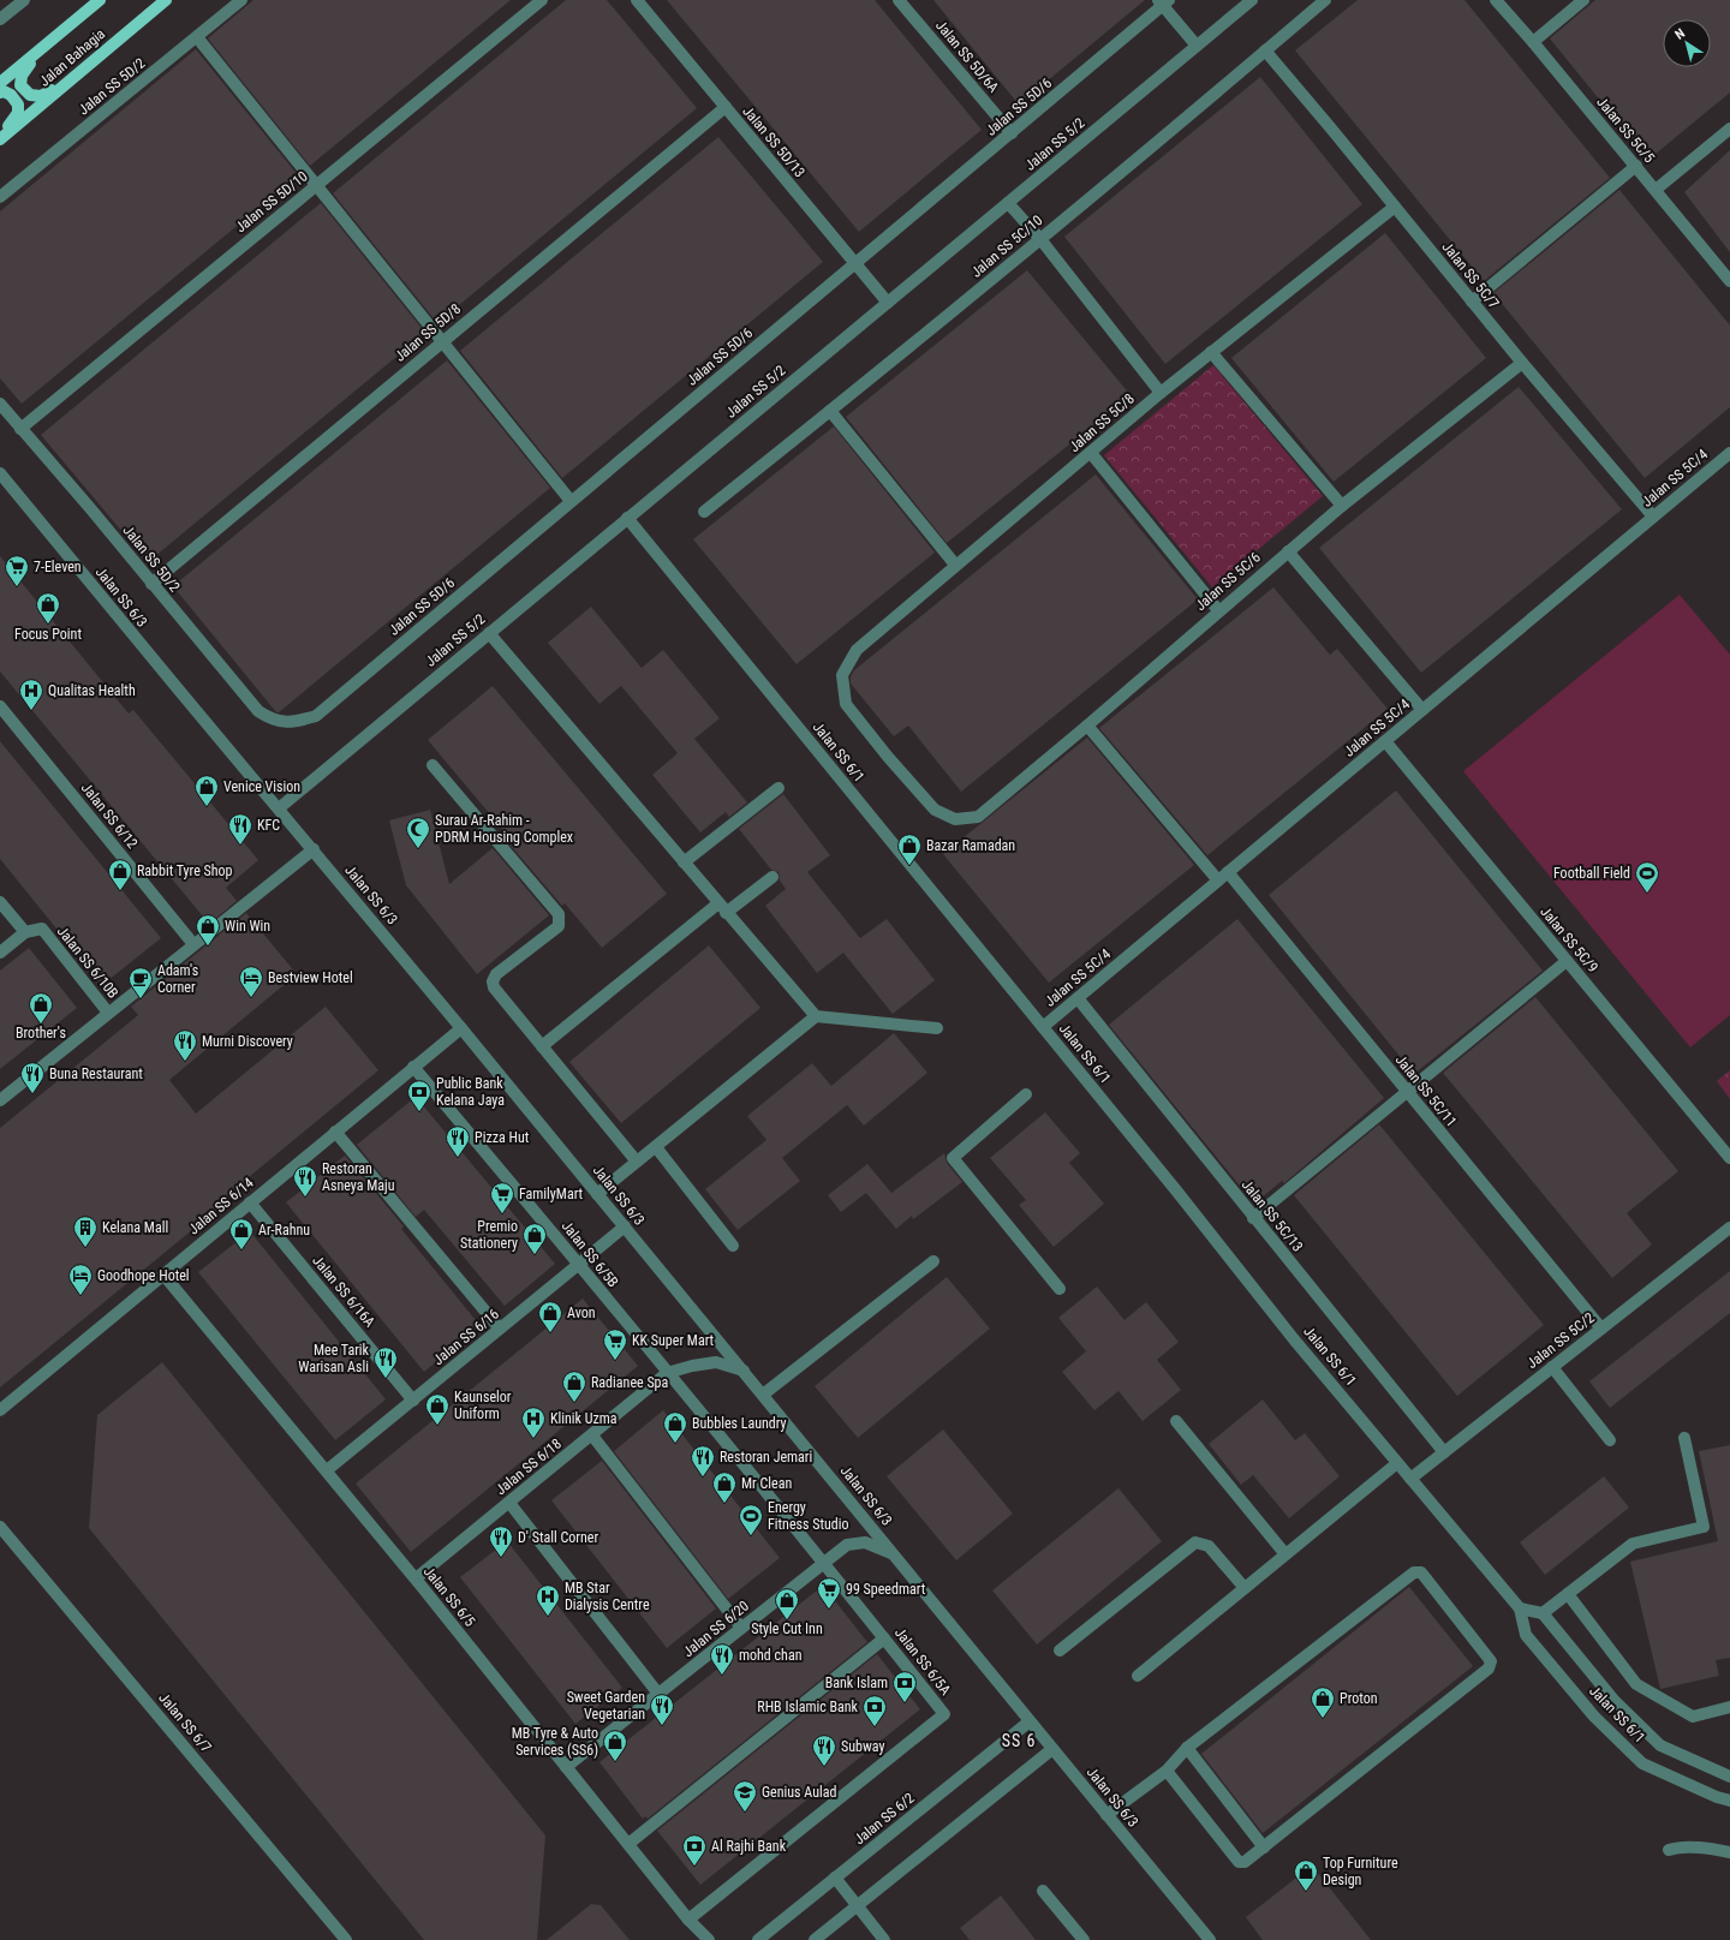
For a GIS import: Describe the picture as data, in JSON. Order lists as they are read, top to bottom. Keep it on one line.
{"streets":{"main road":["Jalan Bahagia"],"street":["Jalan SS 5D/6A","Jalan SS 5D/2","Jalan SS 5D/6","Jalan SS 5C/5","Jalan SS 5D/13","Jalan SS 5/2","Jalan SS 5D/10","Jalan SS 5C/10","Jalan SS 5C/7","Jalan SS 5D/8","Jalan SS 5C/8","Jalan SS 5C/4","Jalan SS 5C/6","Jalan SS 6/3","Jalan SS 6/1","Jalan SS 6/12","Jalan SS 5C/9","Jalan SS 6/10B","Jalan SS 5C/11","Jalan SS 6/14","Jalan SS 5C/13","Jalan SS 6/5B","Jalan SS 6/16A","Jalan SS 6/16","Jalan SS 5C/2","Jalan SS 6/18","Jalan SS 6/5","Jalan SS 6/20","Jalan SS 6/5A","Jalan SS 6/7","Jalan SS 6/2"]},"crossings":[["Jalan SS 5D/6A","Jalan SS 5D/6"],["Jalan SS 5D/2","Jalan SS 5D/6"],["Jalan SS 5D/2","Jalan SS 5D/10"],["Jalan SS 5D/2","Jalan SS 5D/8"],["Jalan SS 5D/6","Jalan SS 5D/13"],["Jalan SS 5D/13","Jalan SS 5/2"],["Jalan SS 5D/13","Jalan SS 5D/8"],["Jalan SS 5/2","Jalan SS 6/3"],["Jalan SS 5/2","Jalan SS 6/1"],["Jalan SS 5C/10","Jalan SS 5C/7"],["Jalan SS 5C/7","Jalan SS 5C/8"],["Jalan SS 5C/7","Jalan SS 5C/4"],["Jalan SS 5C/7","Jalan SS 5C/6"],["Jalan SS 5C/8","Jalan SS 5C/6"],["Jalan SS 5C/4","Jalan SS 6/1"],["Jalan SS 5C/4","Jalan SS 5C/9"],["Jalan SS 5C/4","Jalan SS 5C/11"],["Jalan SS 5C/4","Jalan SS 5C/13"],["Jalan SS 6/3","Jalan SS 6/14"],["Jalan SS 6/3","Jalan SS 6/16"],["Jalan SS 6/3","Jalan SS 6/18"],["Jalan SS 6/3","Jalan SS 6/20"],["Jalan SS 6/3","Jalan SS 6/2"],["Jalan SS 6/1","Jalan SS 5C/2"],["Jalan SS 5C/11","Jalan SS 5C/2"],["Jalan SS 6/14","Jalan SS 6/5B"],["Jalan SS 6/14","Jalan SS 6/16A"],["Jalan SS 6/14","Jalan SS 6/5"],["Jalan SS 5C/13","Jalan SS 5C/2"],["Jalan SS 6/5B","Jalan SS 6/16"],["Jalan SS 6/5B","Jalan SS 6/18"],["Jalan SS 6/5B","Jalan SS 6/5A"],["Jalan SS 6/16A","Jalan SS 6/16"],["Jalan SS 6/16","Jalan SS 6/5"],["Jalan SS 6/18","Jalan SS 6/5"],["Jalan SS 6/18","Jalan SS 6/5A"],["Jalan SS 6/5","Jalan SS 6/20"],["Jalan SS 6/5","Jalan SS 6/5A"],["Jalan SS 6/20","Jalan SS 6/5A"]],"districts":["SS 6"],"places":{"supermarket":["7-Eleven","FamilyMart","KK Super Mart","99 Speedmart"],"shop":["Focus Point","Venice Vision","Bazar Ramadan","Rabbit Tyre Shop","Win Win","Brother's","Ar-Rahnu","Premio Stationery","Avon","Radianee Spa","Kaunselor Uniform","Bubbles Laundry","Mr Clean","Style Cut Inn","Proton","MB Tyre & Auto Services (SS6)","Top Furniture Design"],"hospital":["Qualitas Health","Klinik Uzma","MB Star Dialysis Centre"],"restaurant":["KFC","Murni Discovery","Buna Restaurant","Pizza Hut","Restoran Asneya Maju","Mee Tarik Warisan Asli","Restoran Jemari","D' Stall Corner","mohd chan","Sweet Garden Vegetarian","Subway"],"mosque":["Surau Ar-Rahim - PDRM Housing Complex"],"sports":["Football Field","Energy Fitness Studio"],"hotel":["Bestview Hotel","Goodhope Hotel"],"cafe":["Adam's Corner"],"bank":["Public Bank Kelana Jaya","Bank Islam","RHB Islamic Bank","Al Rajhi Bank"],"building":["Kelana Mall"],"school or university":["Genius Aulad"]},"north":"top left"}
